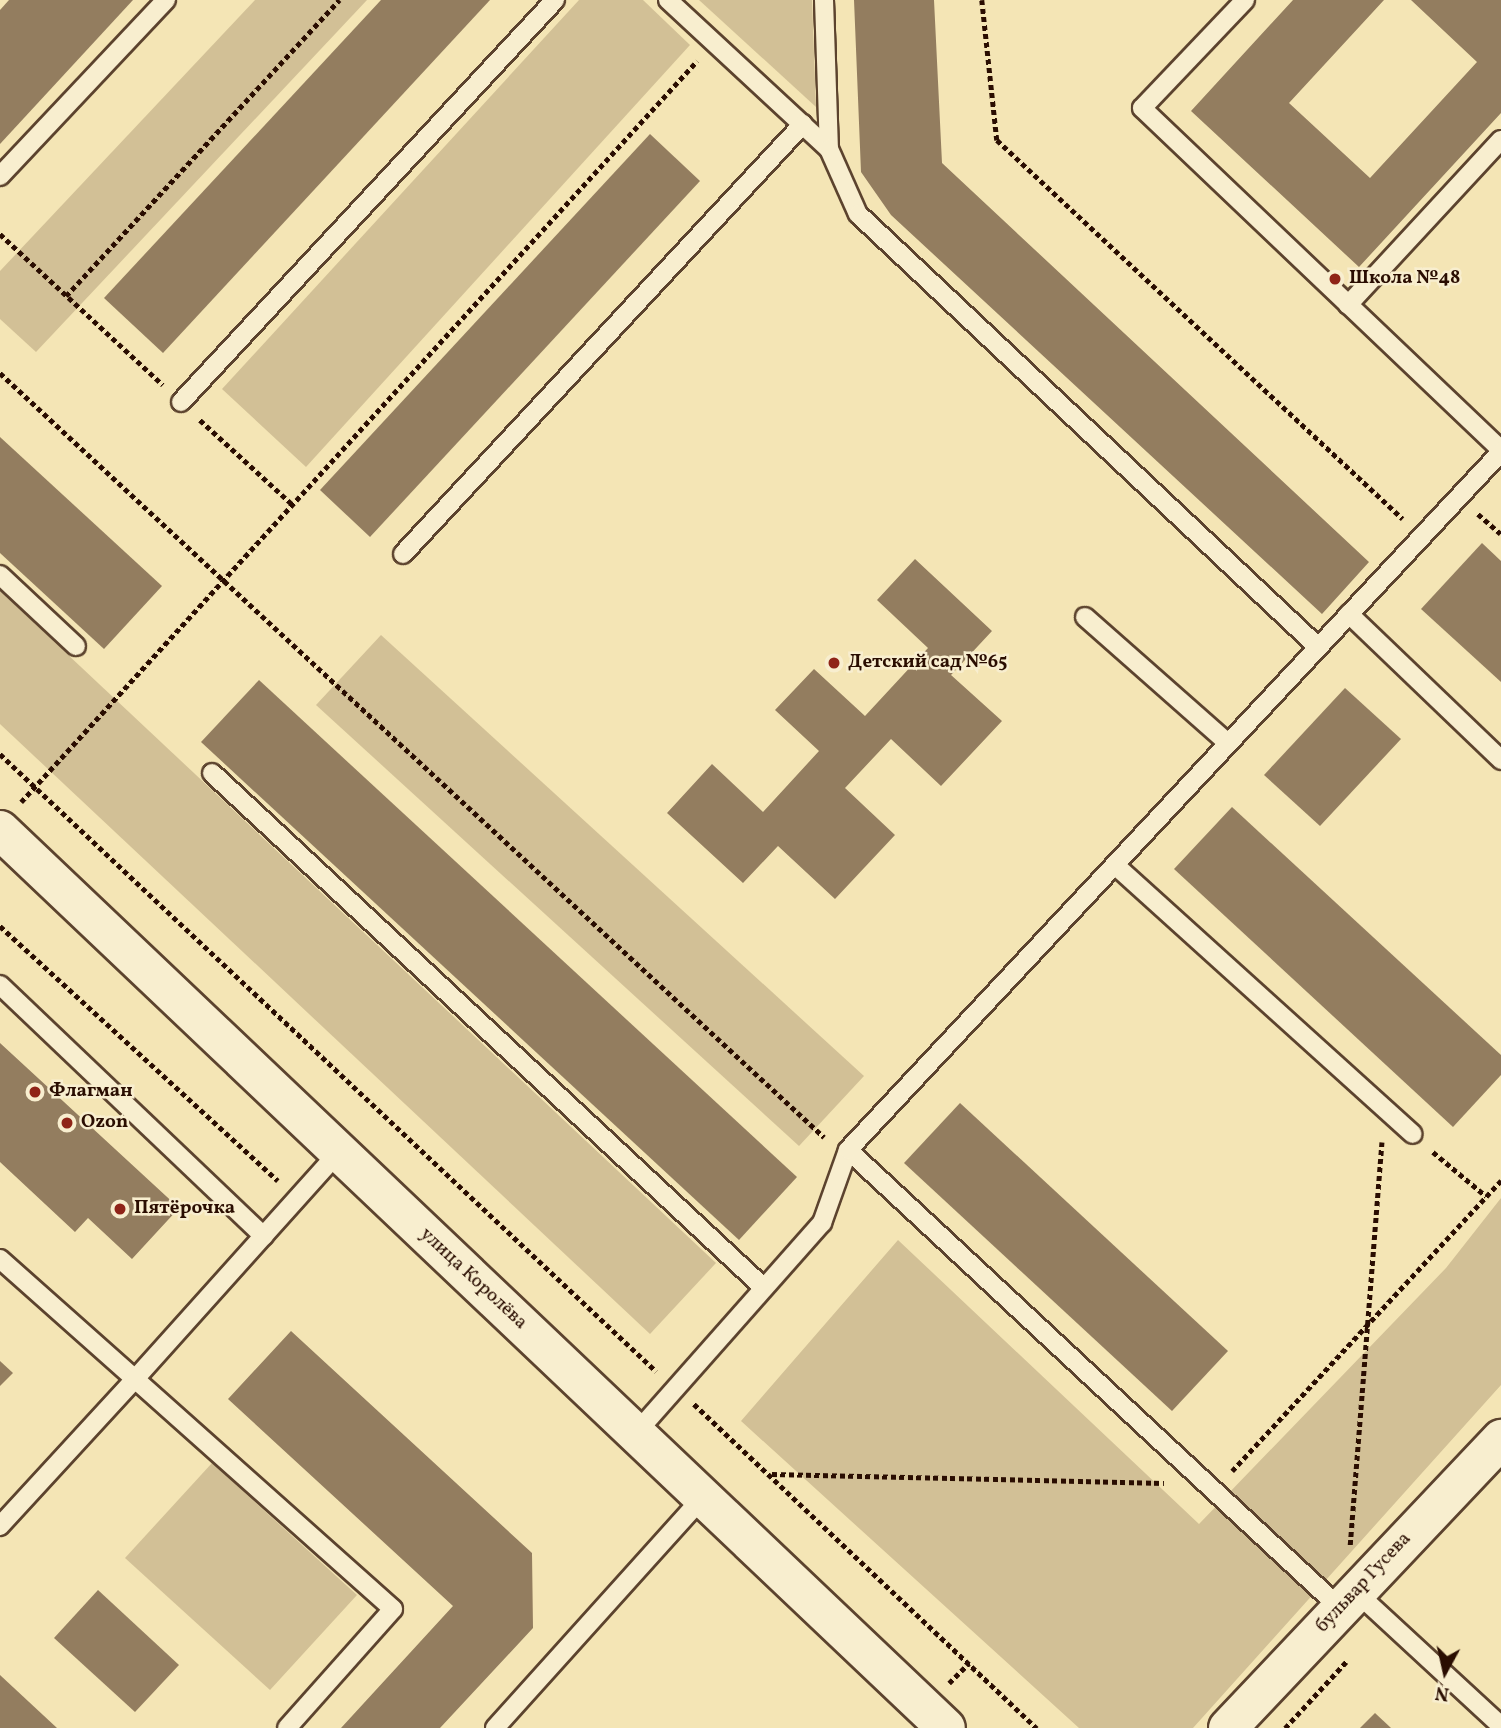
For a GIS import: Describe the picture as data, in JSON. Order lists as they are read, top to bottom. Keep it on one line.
{"streets":{"main road":["улица Королёва","бульвар Гусева"]},"places":["Школа №48","Детский сад №65","Флагман","Ozon","Пятёрочка"],"north":"bottom"}
